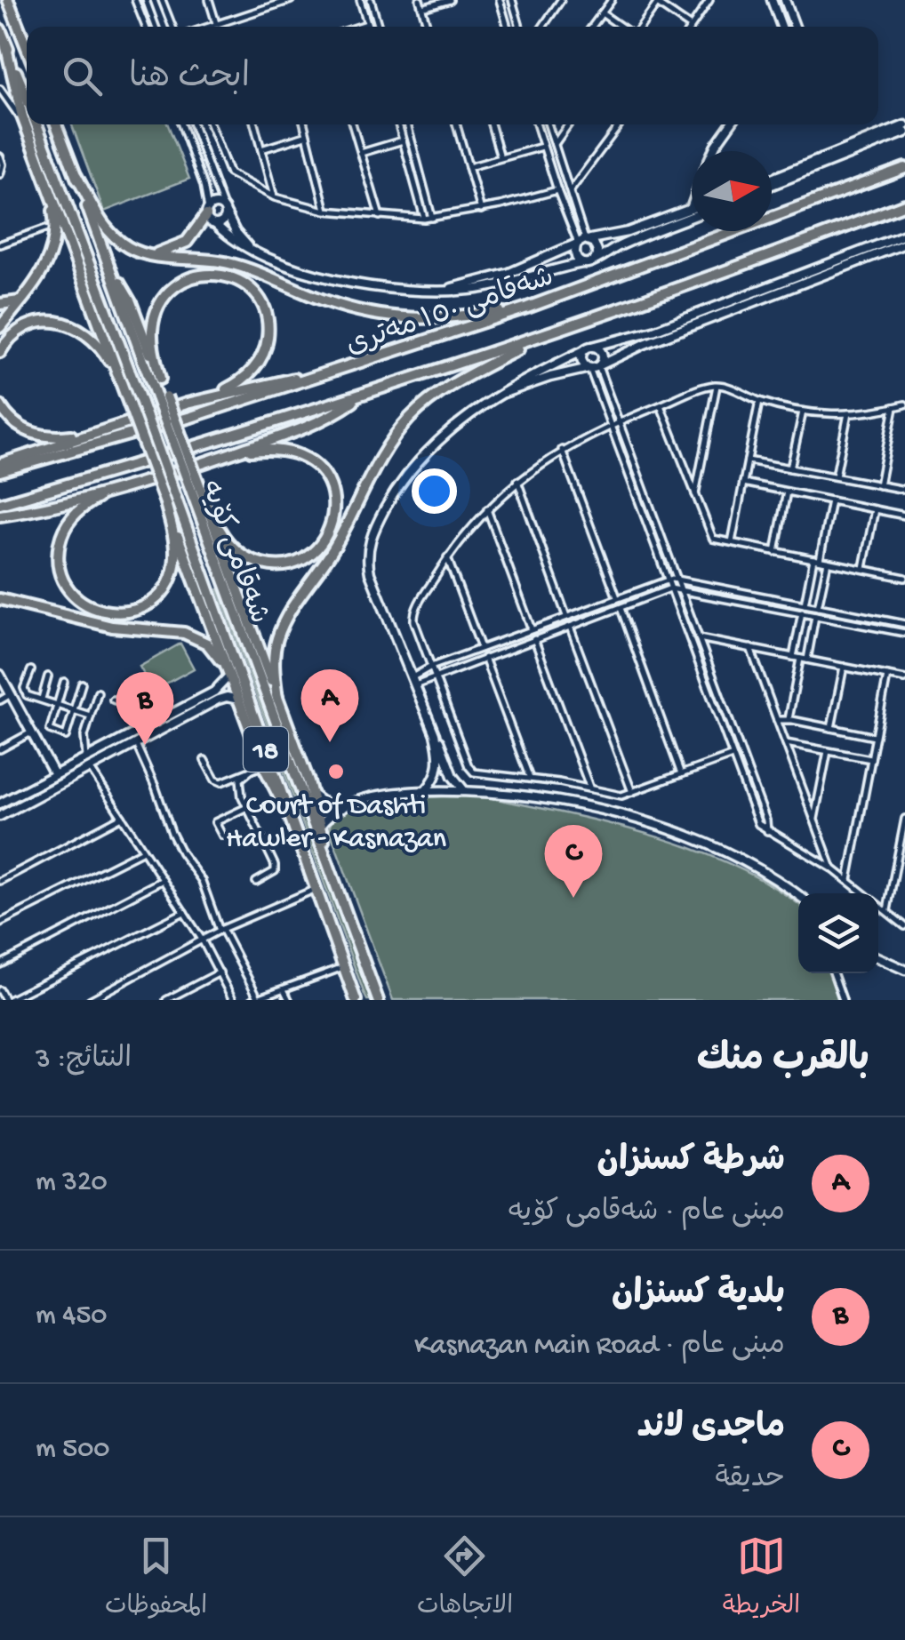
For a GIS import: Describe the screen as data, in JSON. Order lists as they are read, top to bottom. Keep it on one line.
{"streets":{"highway":["شەقامی ١٥٠ مەتری","شەقامی کۆیە","18"]},"places":["Court of Dashti Hawler - Kasnazan"],"north":"right","page":{"search":"ابحث هنا","pins":["A","B","C"],"heading":["بالقرب منك","النتائج: 3"],"list":[{"mark":"A","name":"شرطة كسنزان","note":"مبنى عام · شەقامی کۆیە","value":"320 m"},{"mark":"B","name":"بلدية كسنزان","note":"مبنى عام · Kasnazan Main Road","value":"450 m"},{"mark":"C","name":"ماجدی لاند","note":"حديقة","value":"500 m"}],"nav":["الخريطة","الاتجاهات","المحفوظات"]}}
